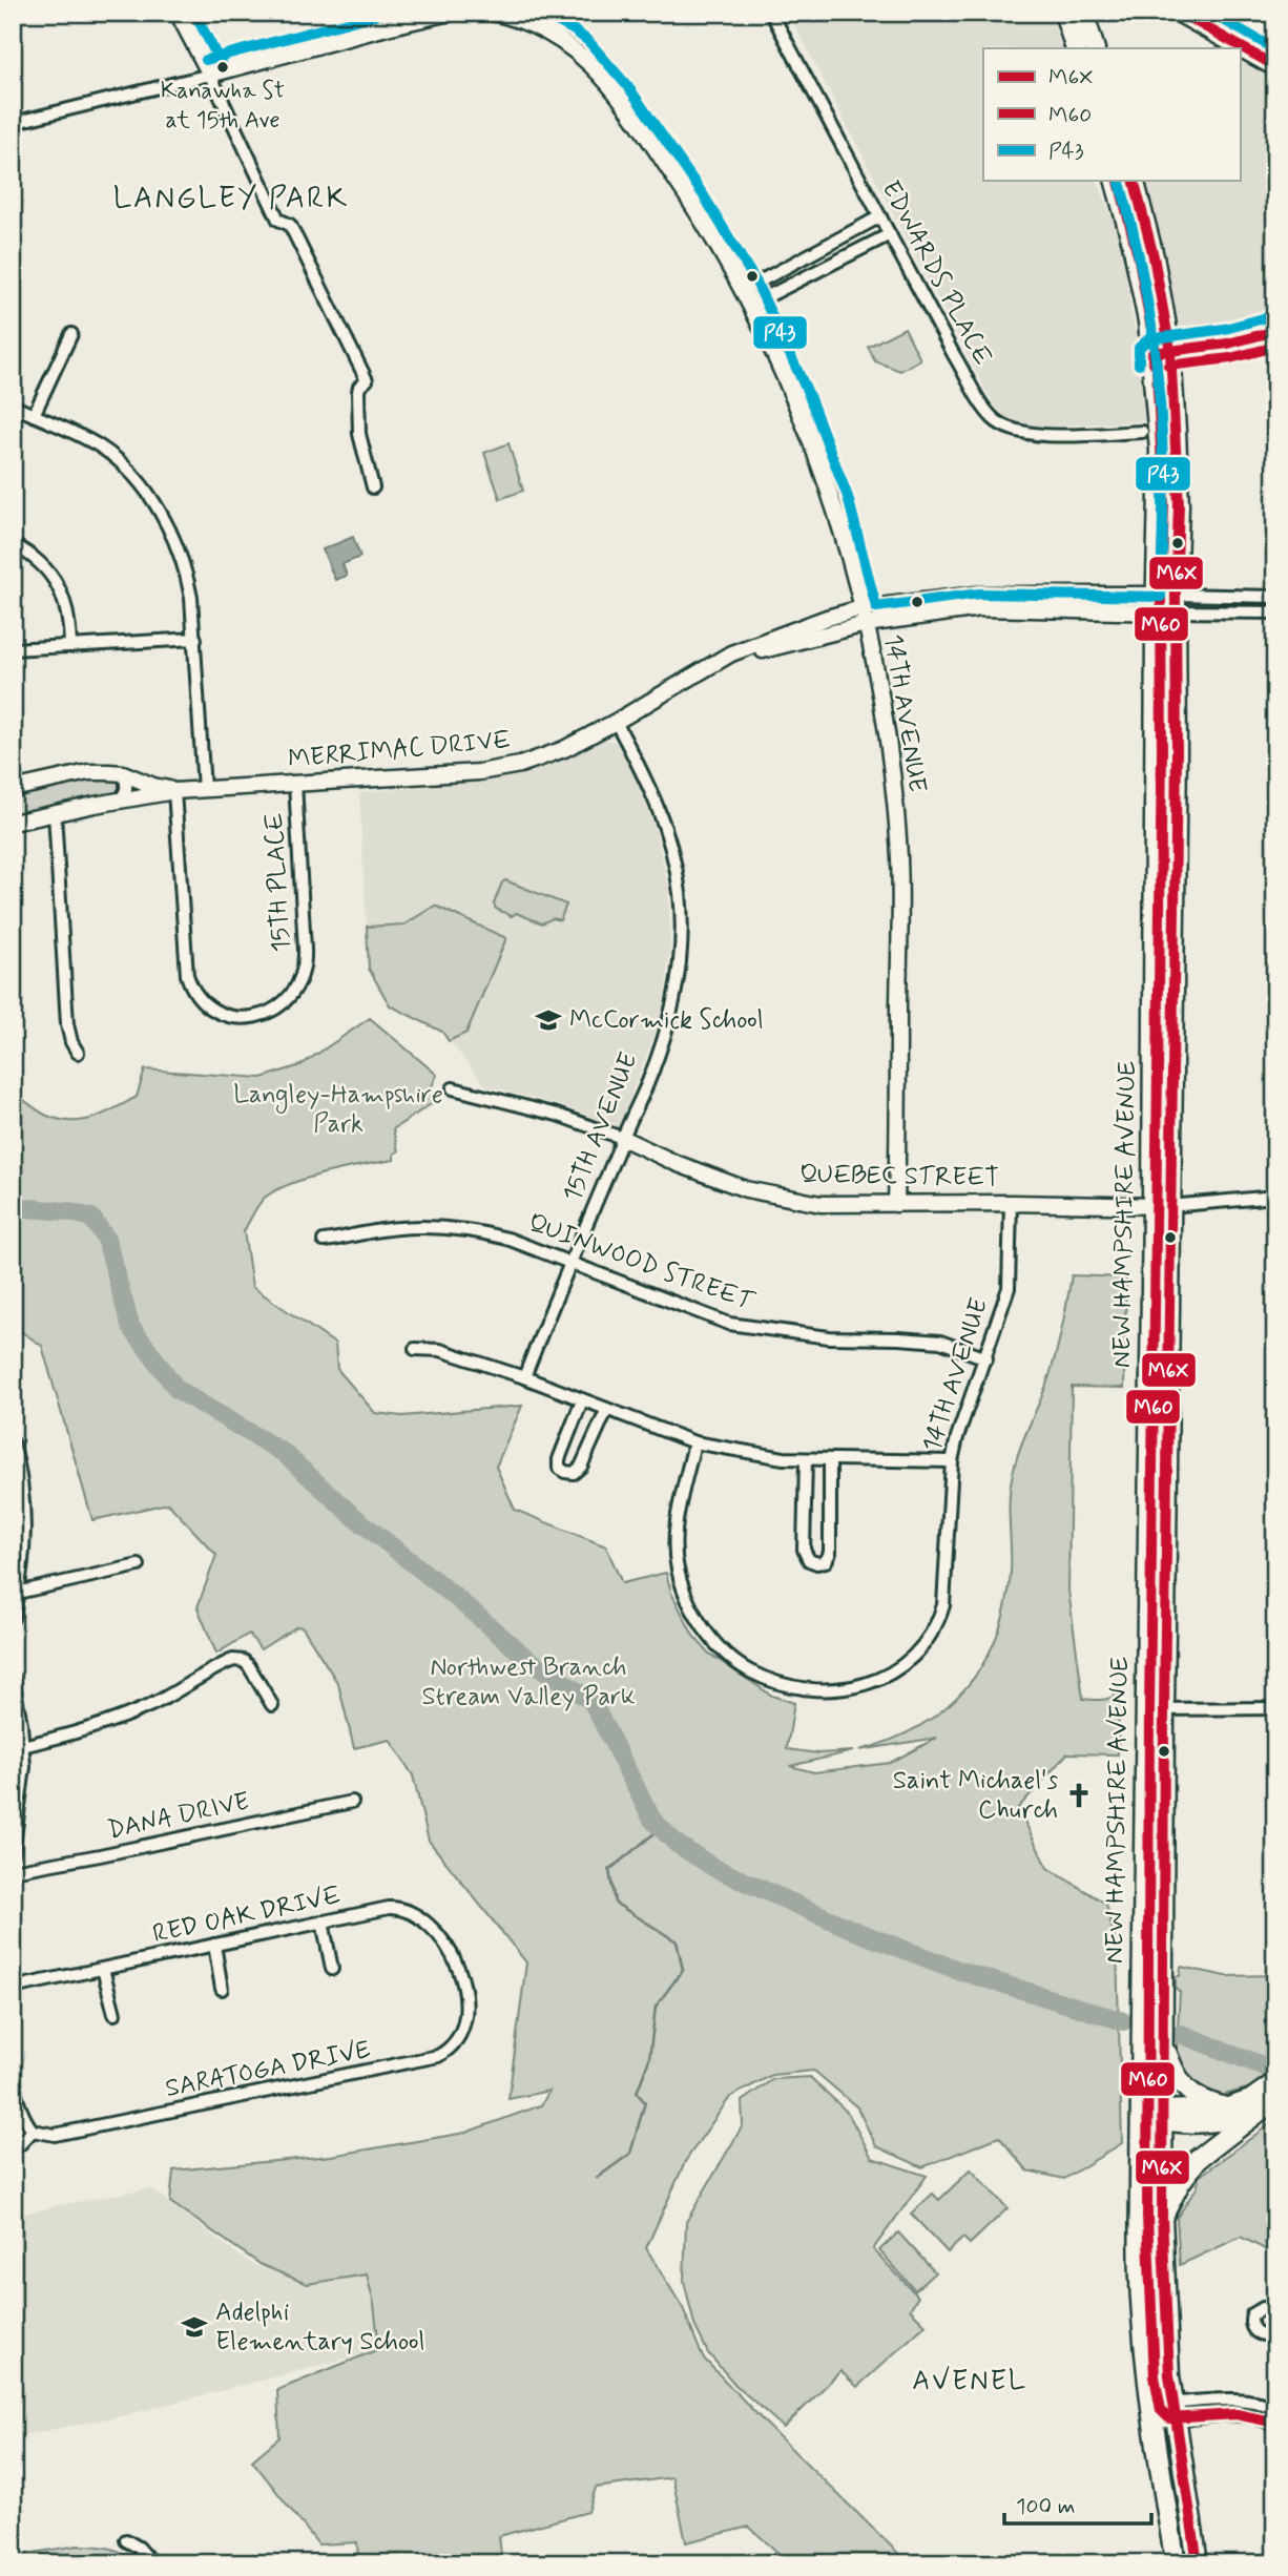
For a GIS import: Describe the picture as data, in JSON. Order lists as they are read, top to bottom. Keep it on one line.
{"streets":{"main road":["NEW HAMPSHIRE AVENUE"],"street":["EDWARDS PLACE","14TH AVENUE","MERRIMAC DRIVE","15TH PLACE","15TH AVENUE","QUEBEC STREET","QUINWOOD STREET","DANA DRIVE","RED OAK DRIVE","SARATOGA DRIVE"]},"crossings":[["14TH AVENUE","MERRIMAC DRIVE"],["14TH AVENUE","QUEBEC STREET"],["14TH AVENUE","QUINWOOD STREET"],["MERRIMAC DRIVE","15TH PLACE"],["MERRIMAC DRIVE","15TH AVENUE"],["MERRIMAC DRIVE","NEW HAMPSHIRE AVENUE"],["15TH AVENUE","QUEBEC STREET"],["15TH AVENUE","QUINWOOD STREET"],["QUEBEC STREET","NEW HAMPSHIRE AVENUE"],["RED OAK DRIVE","SARATOGA DRIVE"]],"districts":["LANGLEY PARK","AVENEL"],"parks":["Langley-Hampshire Park","Northwest Branch Stream Valley Park"],"places":{"other":["Kanawha St at 15th Ave"],"school or university":["McCormick School","Adelphi Elementary School"],"church":["Saint Michael's Church"]},"lines":["transit line M6X","transit line P43","transit line M60"],"legend":["M6X","M60","P43"],"scale_bar":"100 m"}
